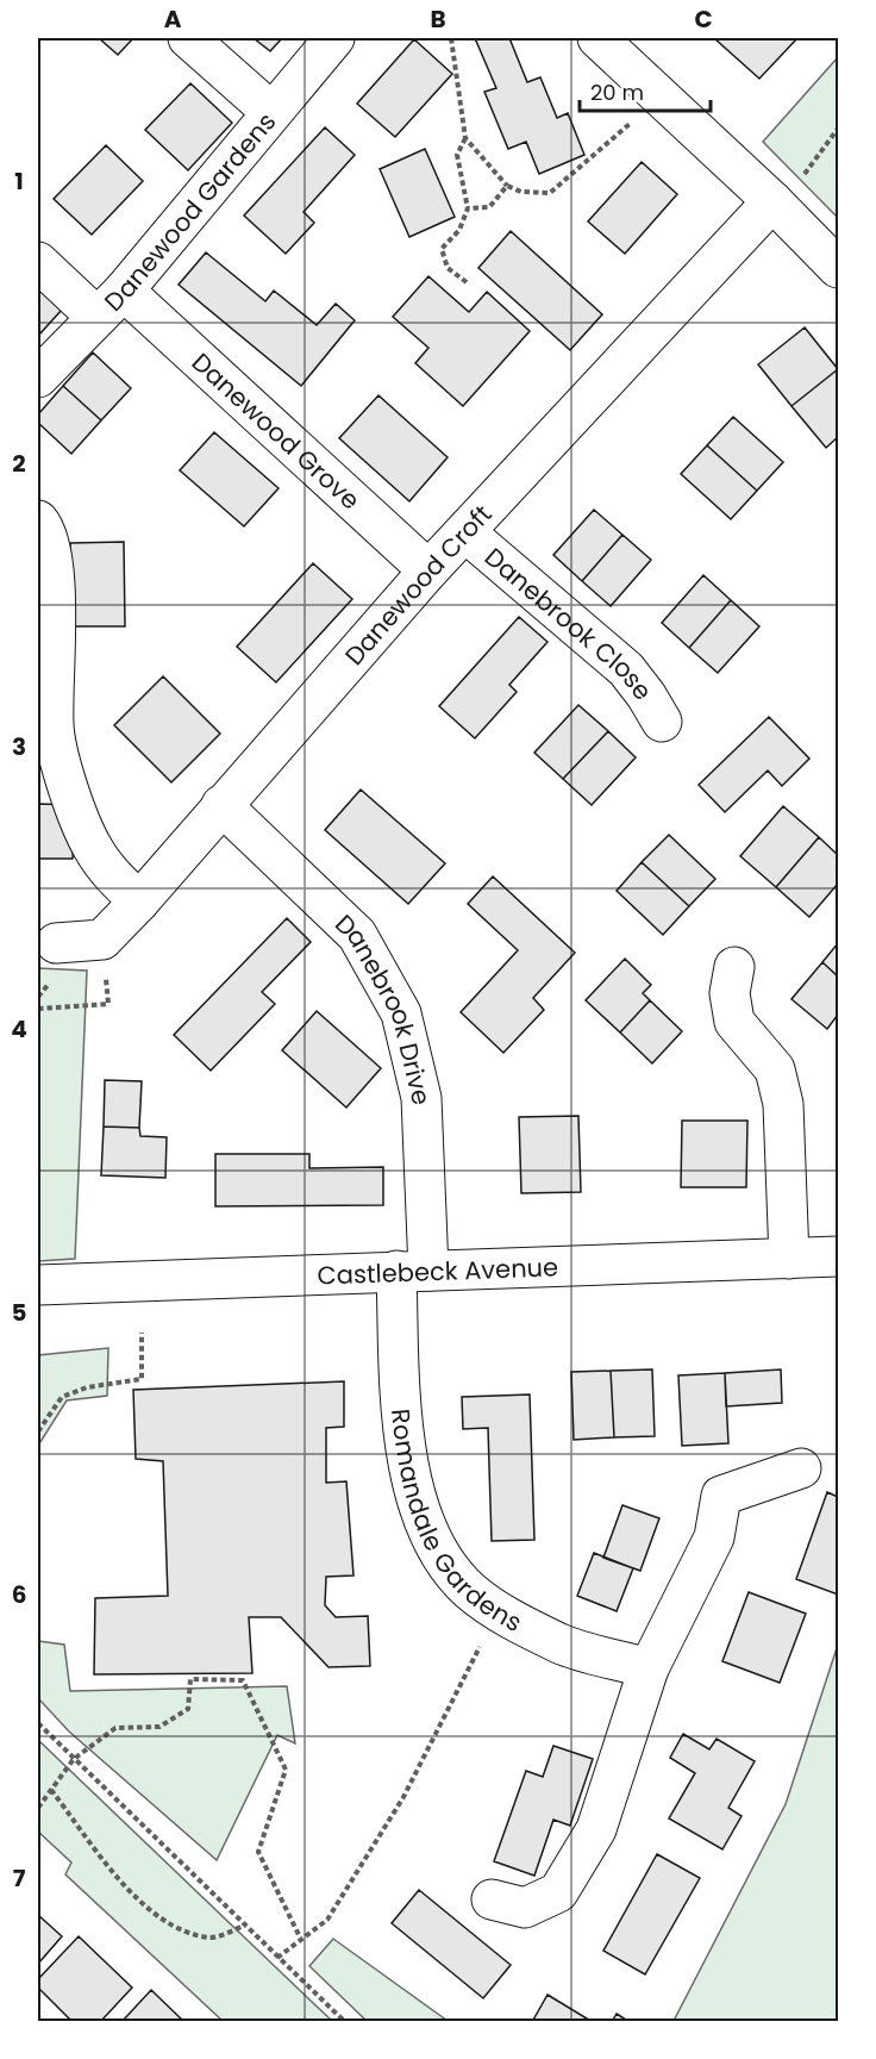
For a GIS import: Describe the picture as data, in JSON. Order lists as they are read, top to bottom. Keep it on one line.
{"streets":{"street":["Danewood Gardens","Danewood Grove","Danewood Croft","Danebrook Close","Danebrook Drive","Castlebeck Avenue","Romandale Gardens"]},"crossings":[["Danewood Gardens","Danewood Grove"],["Danewood Grove","Danewood Croft"],["Danewood Croft","Danebrook Close"],["Danewood Croft","Danebrook Drive"],["Danebrook Drive","Castlebeck Avenue"],["Danebrook Drive","Romandale Gardens"],["Castlebeck Avenue","Romandale Gardens"]],"scale_bar":"20 m","grid":{"columns":["A","B","C"],"rows":["1","2","3","4","5","6","7"]}}
